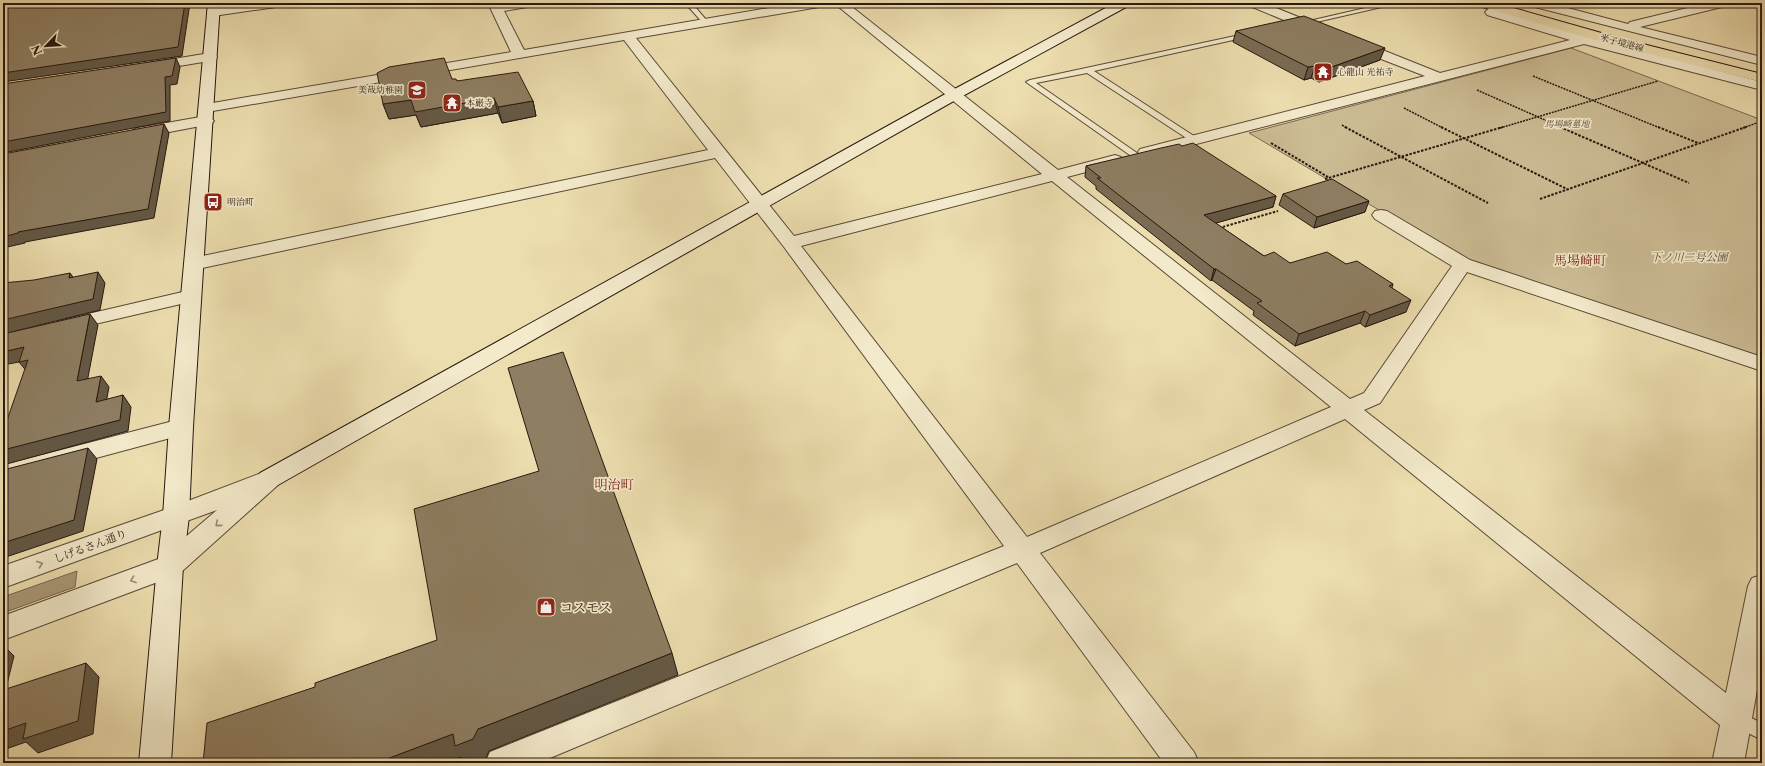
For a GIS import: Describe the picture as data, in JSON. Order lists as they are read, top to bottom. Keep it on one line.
{"streets":{"main road":["米子境港線"],"street":["しげるさん通り"]},"districts":["馬場崎町","明治町"],"parks":["馬場崎墓地","下ノ川二号公園"],"places":{"temple":["心龍山 光祐寺","本巌寺"],"school or university":["美哉幼稚園"],"bus stop":["明治町"],"shop":["コスモス"]},"north":"bottom left"}
